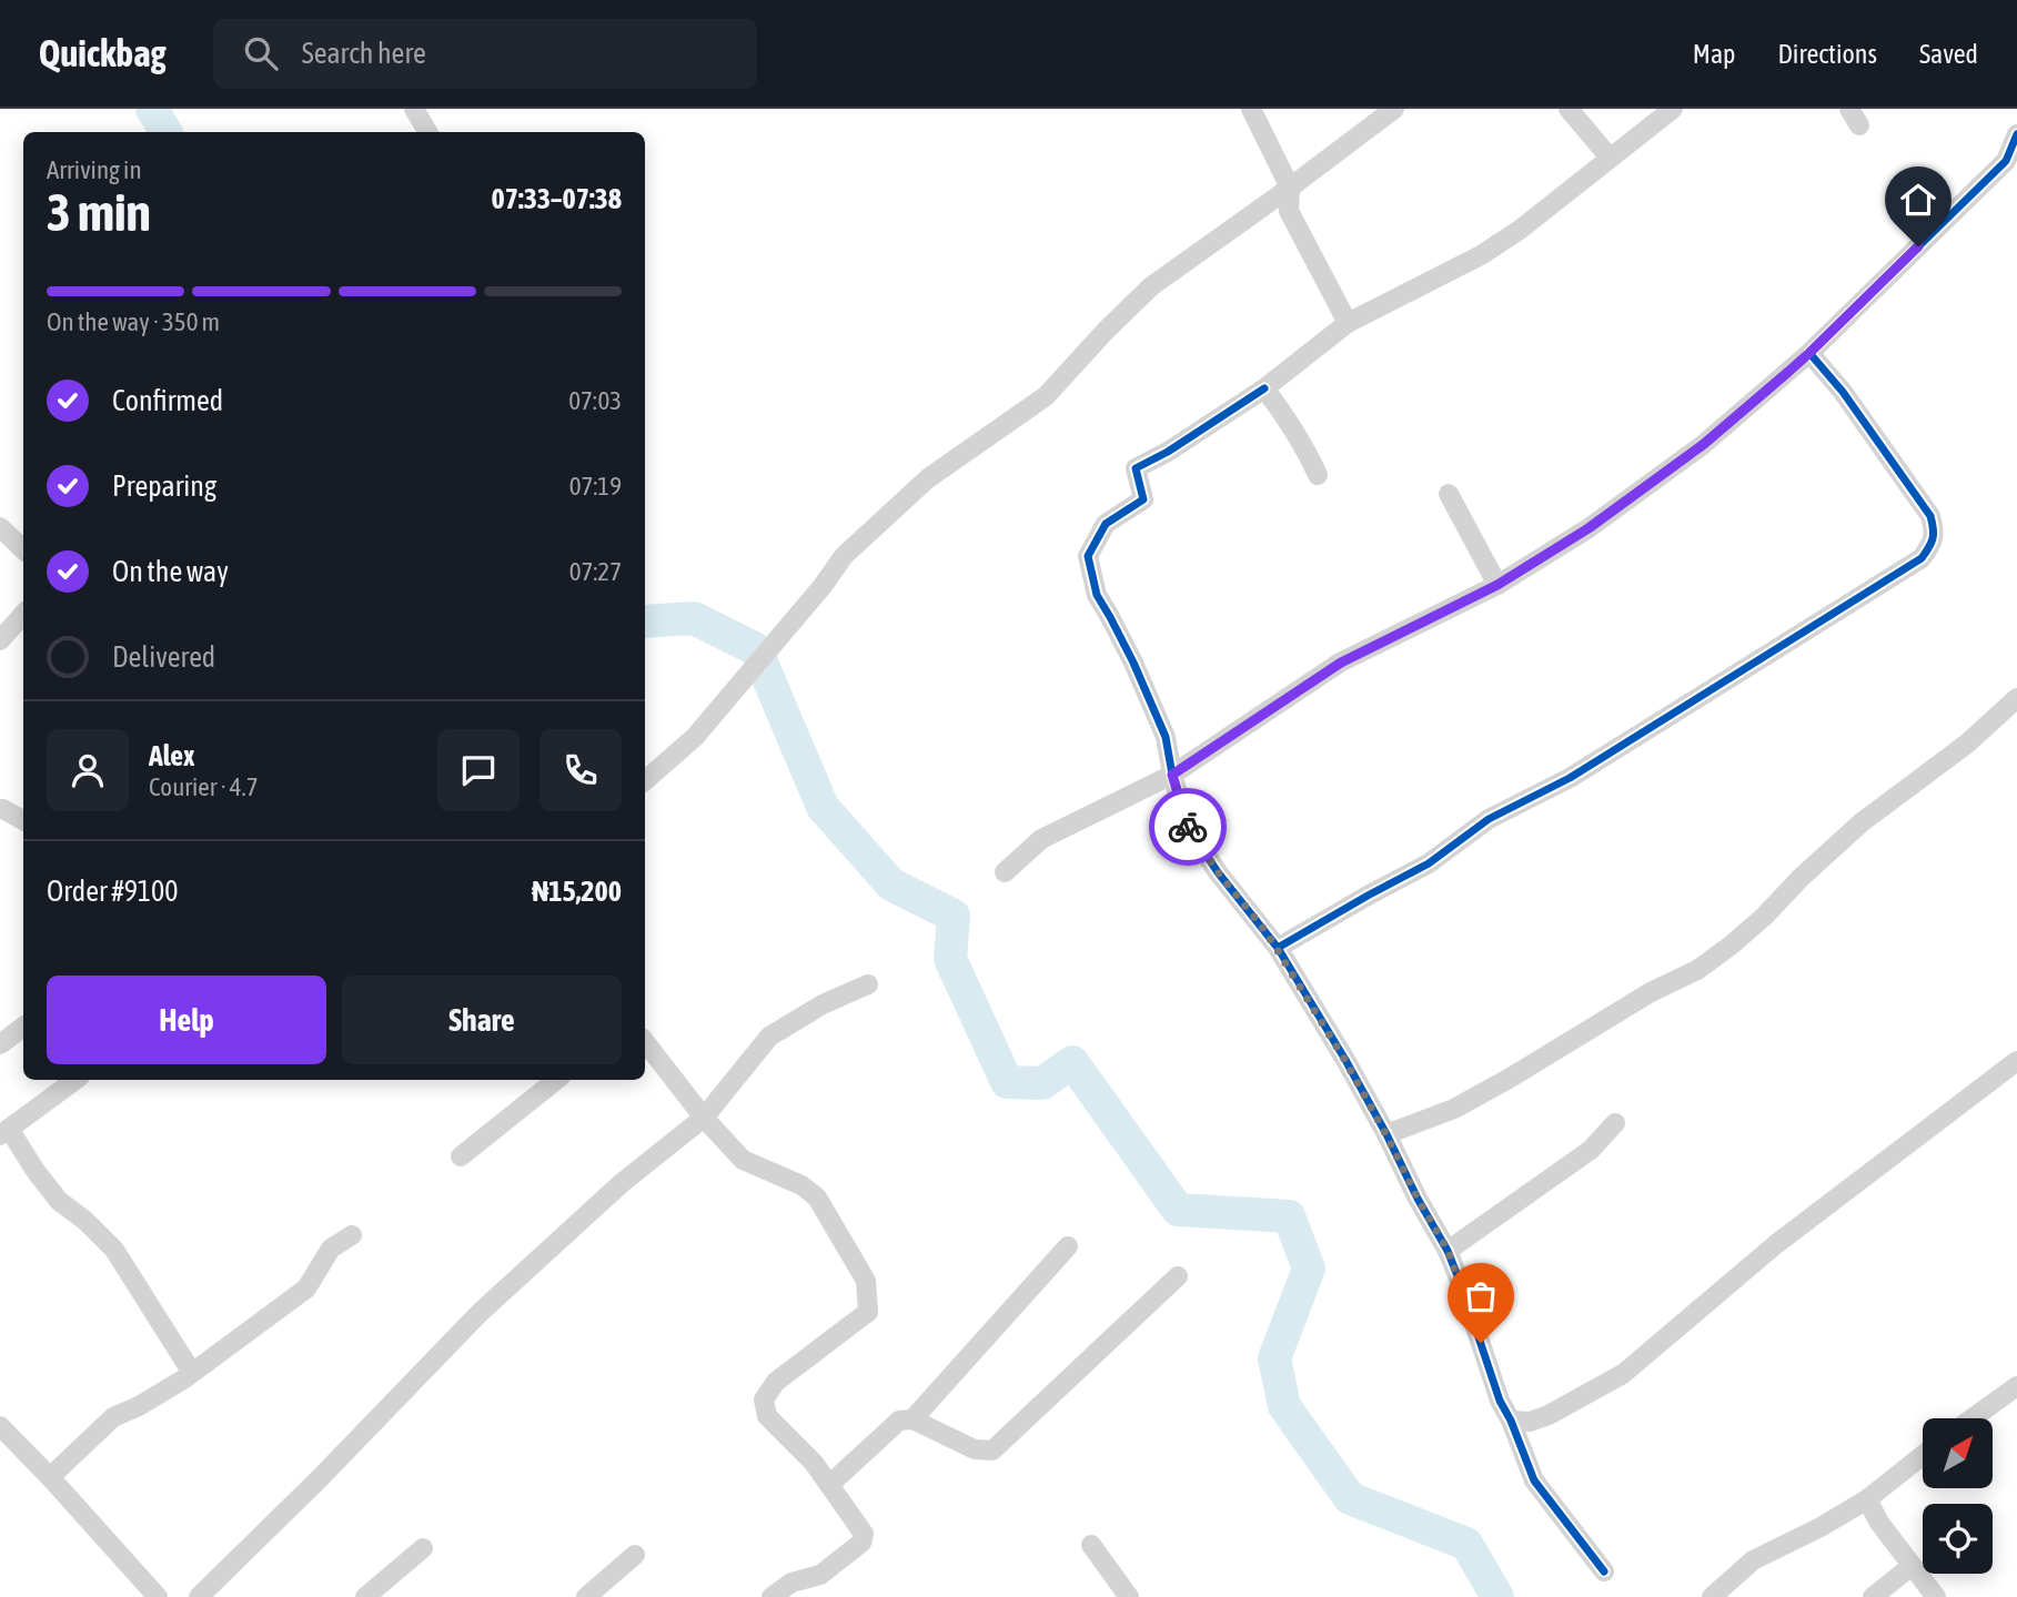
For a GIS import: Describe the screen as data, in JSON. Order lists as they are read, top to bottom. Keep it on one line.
{"north":"top right","page":{"header":"Quickbag","search":"Search here","nav":["Map","Directions","Saved"],"heading":["3 min","Arriving in","07:33–07:38"],"panel":["Alex","Courier · 4.7","Order #9100","₦15,200"],"bar":"On the way · 350 m","list":[["Confirmed","07:03"],["Preparing","07:19"],["On the way","07:27"],"Delivered"],"buttons":["Help","Share"]}}
